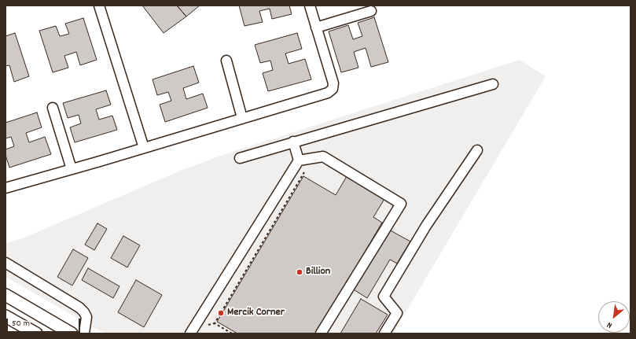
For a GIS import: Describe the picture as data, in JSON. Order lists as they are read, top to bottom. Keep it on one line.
{"places":["Billion","Mercik Corner"],"scale_bar":"50 m","north":"bottom left"}
